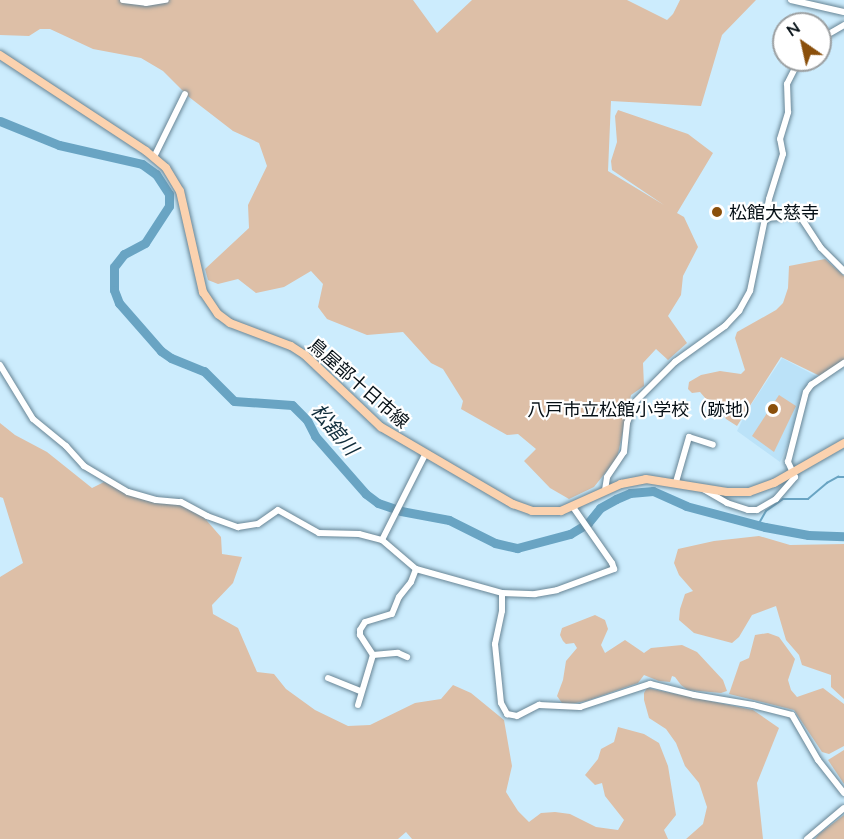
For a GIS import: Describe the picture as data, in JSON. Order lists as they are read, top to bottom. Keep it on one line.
{"streets":{"main road":["鳥屋部十日市線"]},"water":["松舘川"],"places":["松館大慈寺","八戸市立松館小学校（跡地）"],"north":"top left"}
